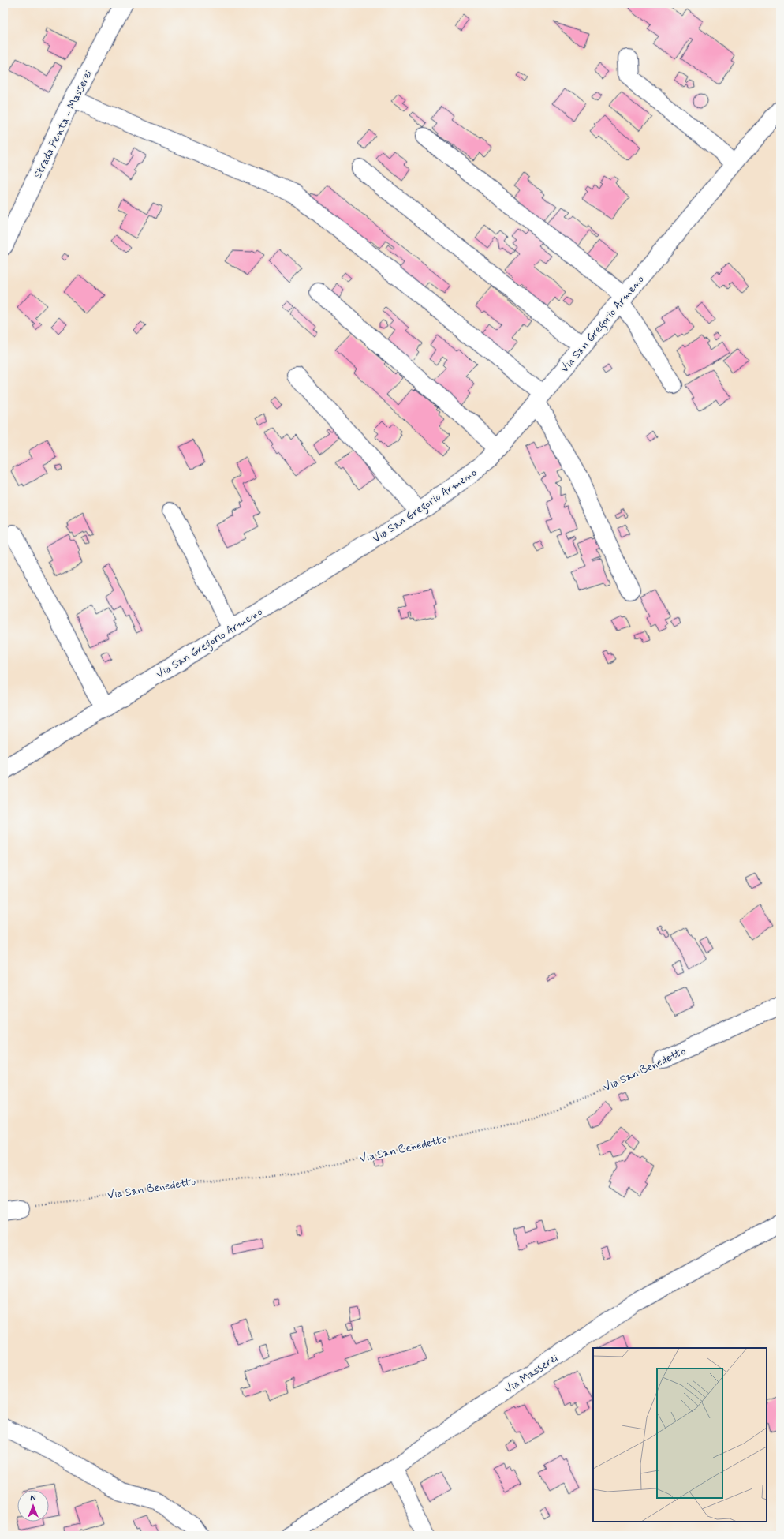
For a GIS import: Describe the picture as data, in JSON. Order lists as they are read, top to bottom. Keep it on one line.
{"streets":{"street":["Strada Penta - Masserei","Via San Gregorio Armeno","Via San Benedetto","Via Masserei"]},"north":"top"}
